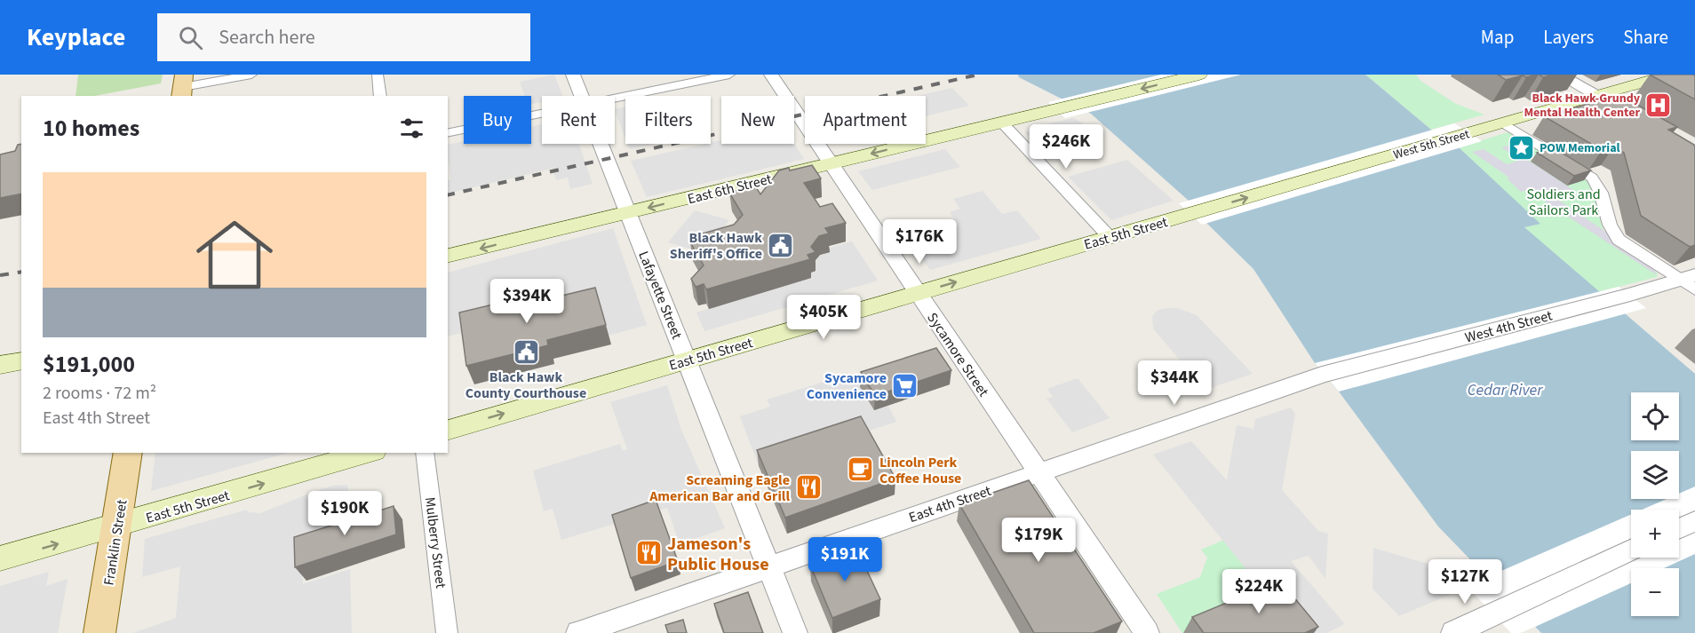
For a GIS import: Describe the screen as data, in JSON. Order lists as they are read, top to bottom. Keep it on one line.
{"streets":{"main road":["West 5th Street","East 6th Street","East 5th Street","Franklin Street"],"street":["Lafayette Street","West 4th Street","Sycamore Street","East 4th Street","Mulberry Street"]},"crossings":[["West 5th Street","East 5th Street"],["East 6th Street","Lafayette Street"],["East 6th Street","Sycamore Street"],["East 5th Street","Lafayette Street"],["East 5th Street","Sycamore Street"],["East 5th Street","Franklin Street"],["Lafayette Street","East 4th Street"],["West 4th Street","East 4th Street"],["Sycamore Street","East 4th Street"]],"one_way":["West 5th Street","East 6th Street","East 5th Street"],"water":["Cedar River"],"parks":["Soldiers and Sailors Park"],"places":{"hospital":["Black Hawk-Grundy Mental Health Center"],"place":["POW Memorial"],"public building":["Black Hawk Sheriff's Office","Black Hawk County Courthouse"],"supermarket":["Sycamore Convenience"],"cafe":["Lincoln Perk Coffee House"],"restaurant":["Screaming Eagle American Bar and Grill","Jameson's Public House"]},"page":{"header":"Keyplace","search":"Search here","nav":["Map","Layers","Share"],"chip":["Buy","Rent","Filters","New","Apartment"],"heading":"10 homes","price":["$246K","$176K","$394K","$405K","$344K","$190K","$179K","$191K","$127K","$224K"],"list":[{"name":"$191,000","note":"2 rooms · 72 m² · East 4th Street"}],"map_buttons":["+","−"]}}
